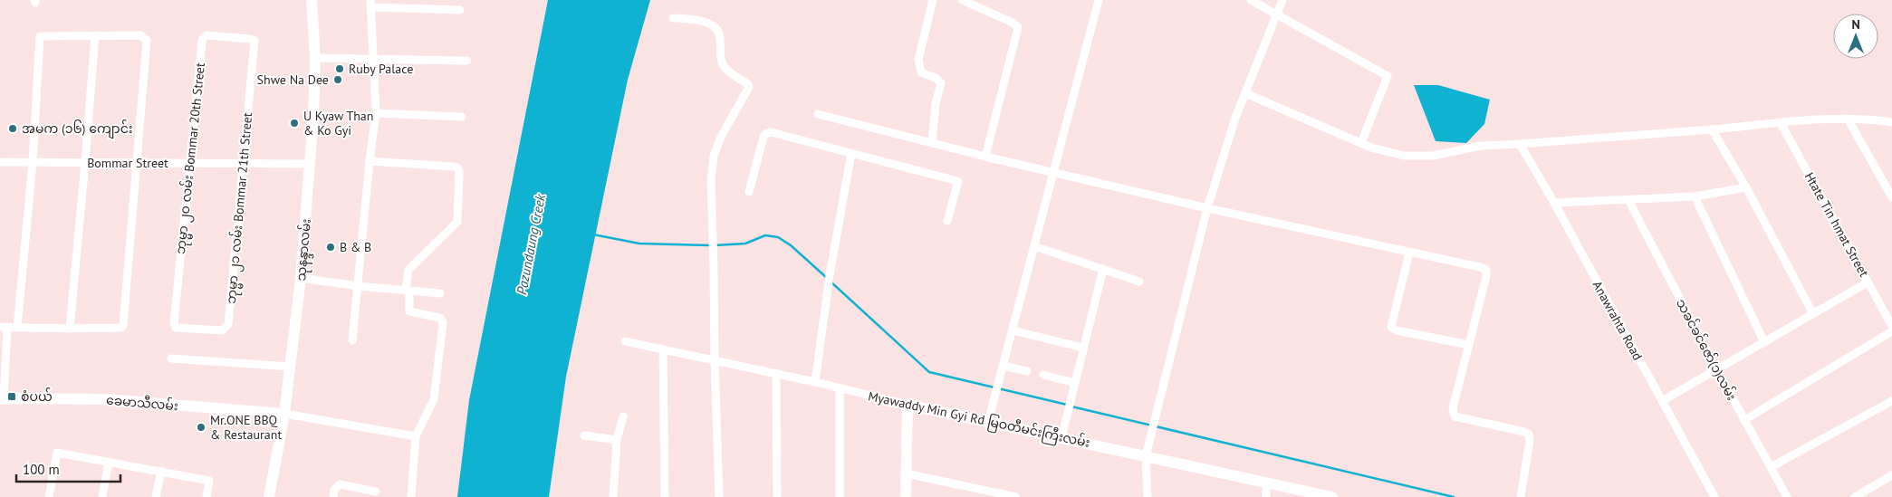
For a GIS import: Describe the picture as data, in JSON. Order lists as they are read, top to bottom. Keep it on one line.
{"streets":{"main road":["သုနန္ဒာလမ်း","ခေမာသီလမ်း","Myawaddy Min Gyi Rd မြဝတီမင်းကြီးလမ်း"],"street":["ဘုမ္မာ ၂၀ လမ်း Bommar 20th Street","Bommar Street","ဘုမ္မာ ၂၁ လမ်း Bommar 21th Street","Htate Tin hmat Street","Anawrahta Road","သခင်ခင်ဇော်(၁)လမ်း"]},"crossings":[["ဘုမ္မာ ၂၀ လမ်း Bommar 20th Street","Bommar Street"],["ဘုမ္မာ ၂၀ လမ်း Bommar 20th Street","ဘုမ္မာ ၂၁ လမ်း Bommar 21th Street"],["Bommar Street","ဘုမ္မာ ၂၁ လမ်း Bommar 21th Street"],["Bommar Street","သုနန္ဒာလမ်း"],["သုနန္ဒာလမ်း","ခေမာသီလမ်း"]],"water":["Pazundaung Creek"],"places":{"other":["Ruby Palace","Shwe Na Dee","U Kyaw Than & Ko Gyi","အမက (၁၆) ကျောင်း","B & B","Mr.ONE BBQ & Restaurant"],"transit":["စံပယ်"]},"scale_bar":"100 m","north":"top"}
